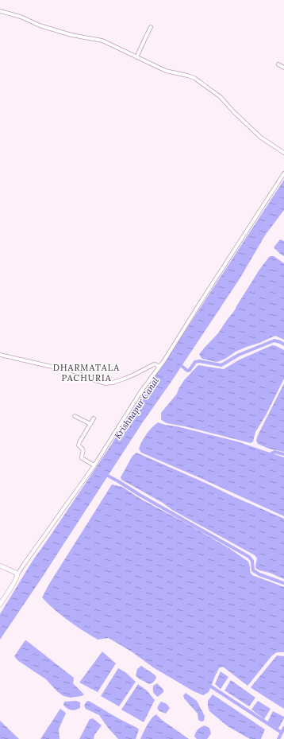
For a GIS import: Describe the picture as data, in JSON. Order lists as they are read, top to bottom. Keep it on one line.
{"districts":["DHARMATALA PACHURIA"],"water":["Krishnapur Canal"]}
